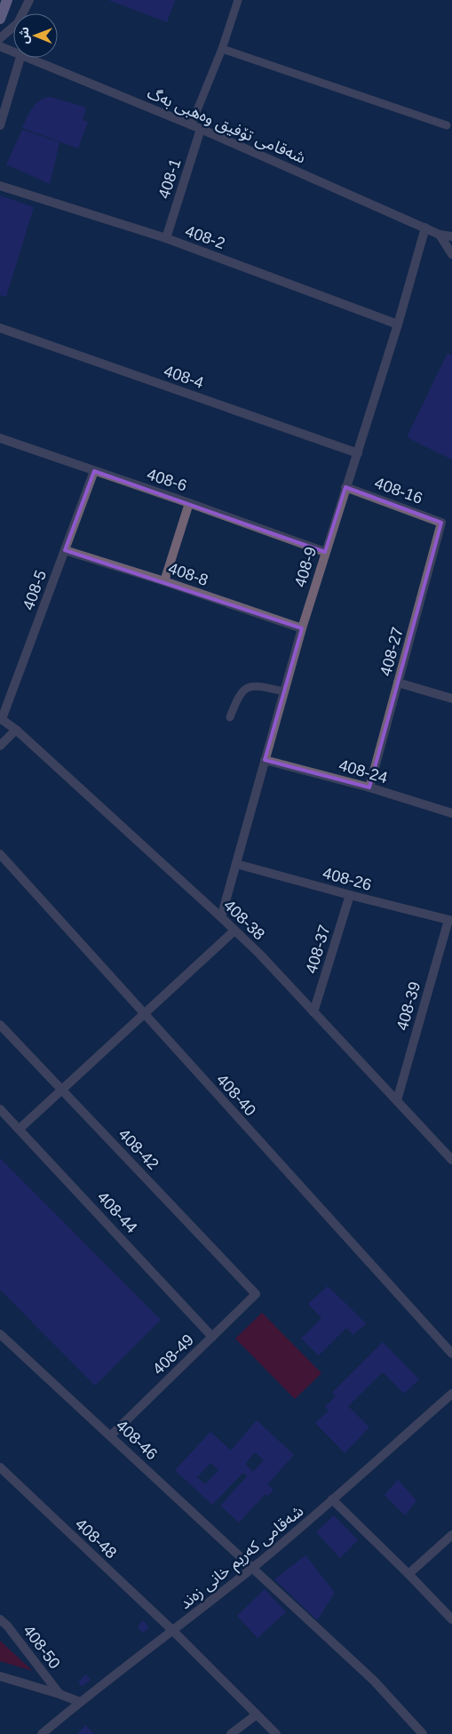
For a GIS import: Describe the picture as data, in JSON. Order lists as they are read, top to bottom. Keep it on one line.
{"streets":{"street":["شەقامی تۆفیق وەهبی بەگ","408-1","408-2","408-4","408-6","408-16","408-9","408-8","408-5","408-27","408-24","408-26","408-38","408-37","408-39","408-40","408-42","408-44","408-49","408-46","408-48","شەقامی کەریم خانی زەند","408-50"]},"crossings":[["شەقامی تۆفیق وەهبی بەگ","408-1"],["شەقامی تۆفیق وەهبی بەگ","408-9"],["408-1","408-2"],["408-2","408-9"],["408-4","408-9"],["408-6","408-9"],["408-6","408-5"],["408-16","408-9"],["408-16","408-27"],["408-9","408-8"],["408-9","408-24"],["408-9","408-26"],["408-9","408-38"],["408-8","408-5"],["408-5","408-38"],["408-27","408-24"],["408-26","408-37"],["408-26","408-39"],["408-38","408-37"],["408-38","408-39"],["408-42","408-49"],["408-44","408-49"],["408-49","408-46"],["408-46","شەقامی کەریم خانی زەند"],["408-48","شەقامی کەریم خانی زەند"]],"north":"left"}
